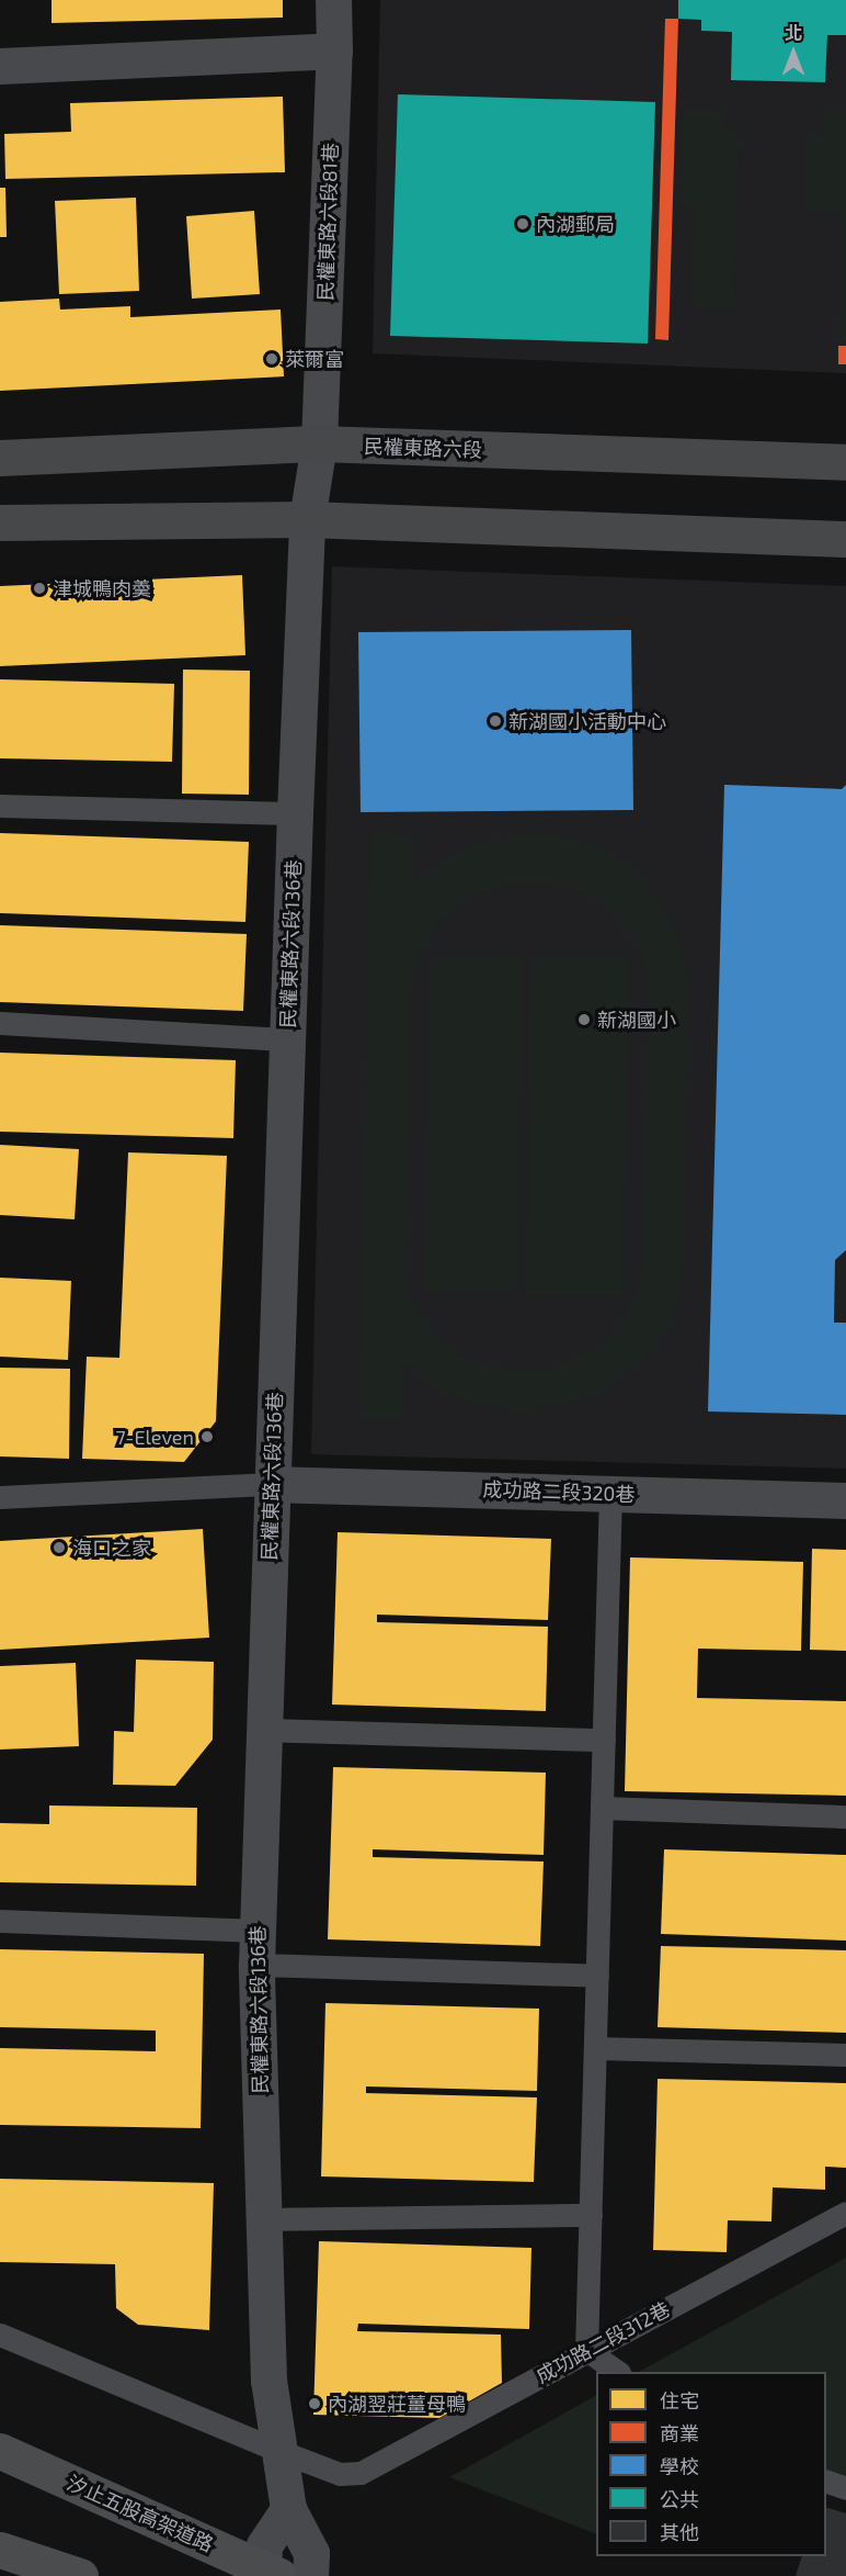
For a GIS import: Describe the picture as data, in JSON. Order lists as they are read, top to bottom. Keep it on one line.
{"streets":{"highway":["汐止五股高架道路"],"main road":["民權東路六段"],"street":["民權東路六段81巷","民權東路六段136巷","成功路二段320巷"],"lane":["成功路二段312巷"]},"crossings":[["民權東路六段81巷","民權東路六段"],["民權東路六段81巷","民權東路六段136巷"],["民權東路六段","民權東路六段136巷"],["民權東路六段136巷","成功路二段320巷"],["民權東路六段136巷","成功路二段312巷"]],"places":["內湖郵局","萊爾富","津城鴨肉羮","新湖國小活動中心","新湖國小","7-Eleven","海口之家","內湖翌莊薑母鴨"],"legend":["住宅","商業","學校","公共","其他"],"north":"top"}
